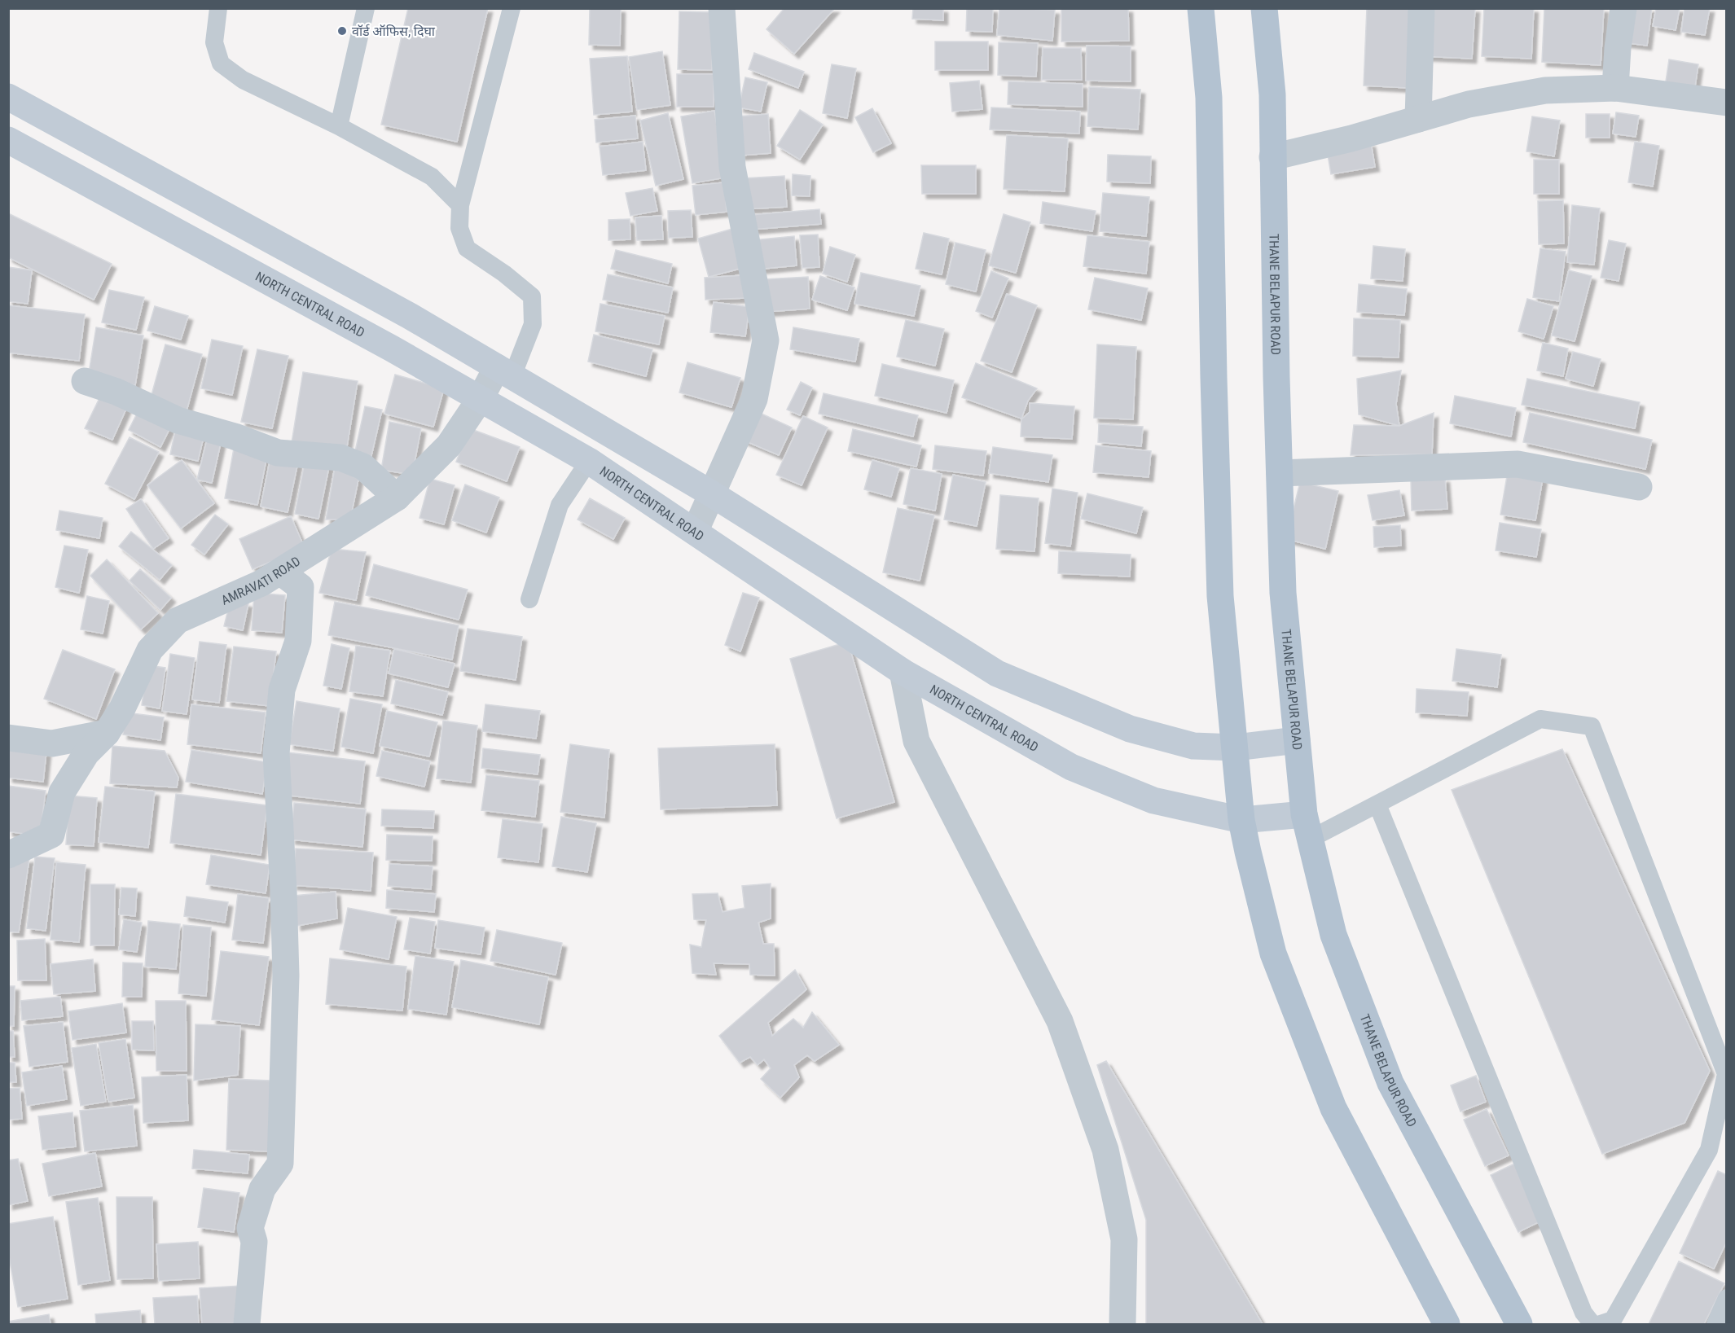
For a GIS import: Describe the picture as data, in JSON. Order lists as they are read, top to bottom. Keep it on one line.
{"streets":{"main road":["THANE BELAPUR ROAD","NORTH CENTRAL ROAD"],"street":["AMRAVATI ROAD"]},"crossings":[["THANE BELAPUR ROAD","NORTH CENTRAL ROAD"],["NORTH CENTRAL ROAD","AMRAVATI ROAD"]],"places":["वॉर्ड ऑफिस, दिघा"]}
